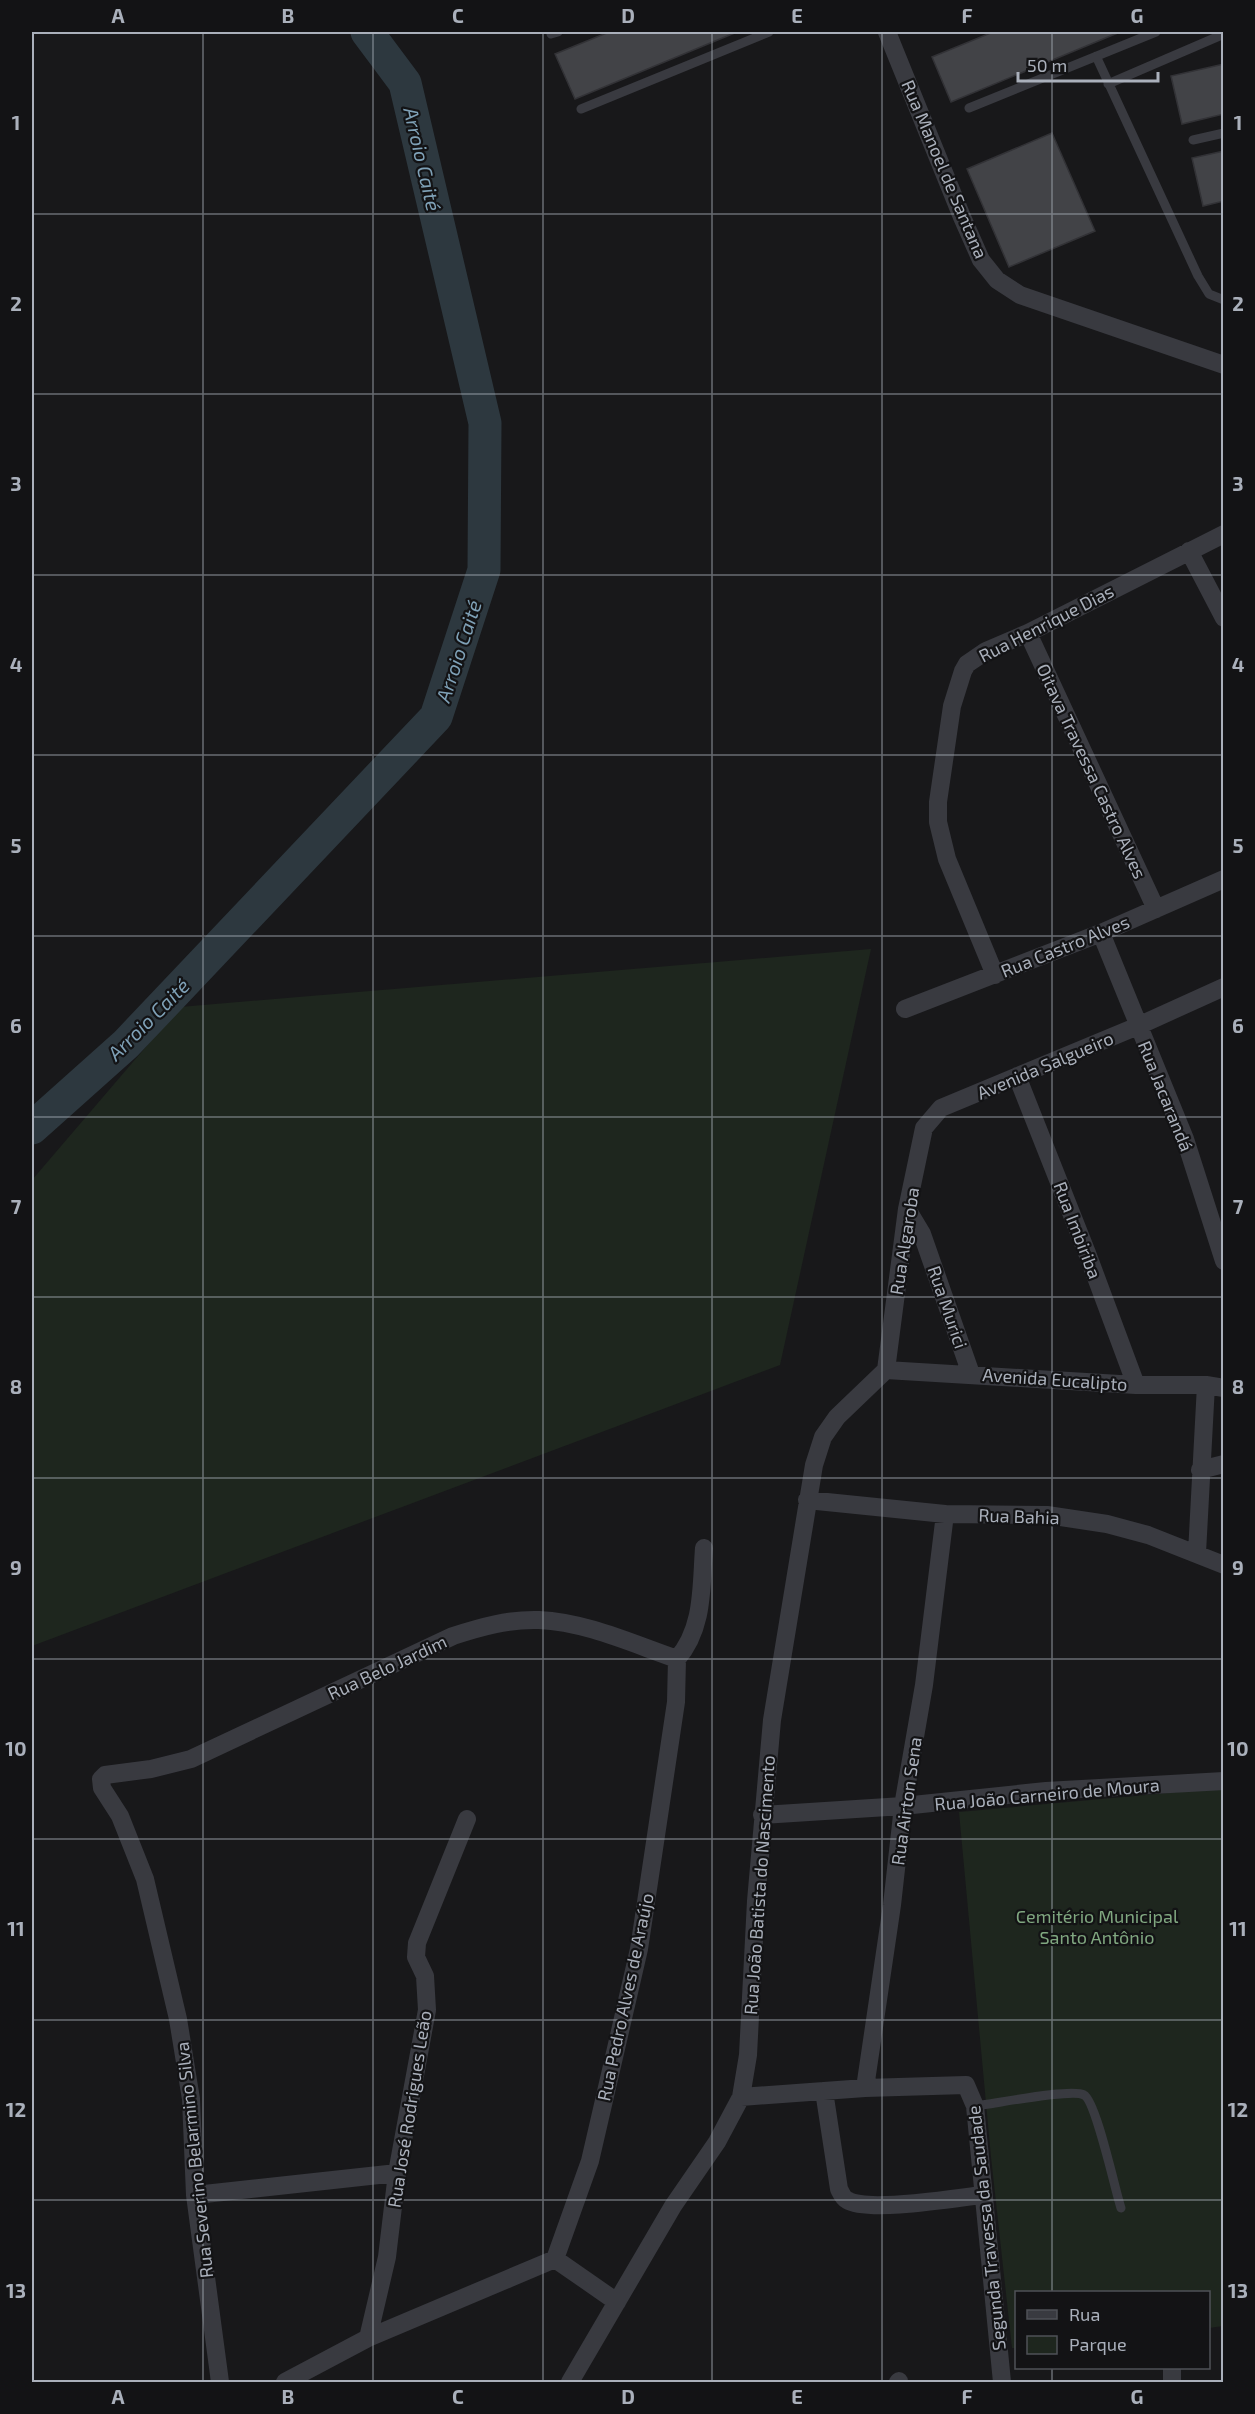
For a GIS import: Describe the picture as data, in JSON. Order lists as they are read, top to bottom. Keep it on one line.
{"streets":{"street":["Rua Manoel de Santana","Rua Henrique Dias","Oitava Travessa Castro Alves","Rua Castro Alves","Avenida Salgueiro","Rua Jacarandá","Rua Imbiriba","Rua Algaroba","Rua Murici","Avenida Eucalipto","Rua Bahia","Rua Belo Jardim","Rua João Carneiro de Moura","Rua Airton Sena","Rua João Batista do Nascimento","Rua Pedro Alves de Araújo","Rua José Rodrigues Leão","Rua Severino Belarmino Silva","Segunda Travessa da Saudade"]},"crossings":[["Rua Henrique Dias","Oitava Travessa Castro Alves"],["Rua Henrique Dias","Rua Castro Alves"],["Oitava Travessa Castro Alves","Rua Castro Alves"],["Rua Castro Alves","Rua Jacarandá"],["Avenida Salgueiro","Rua Jacarandá"],["Avenida Salgueiro","Rua Imbiriba"],["Avenida Salgueiro","Rua Algaroba"],["Rua Imbiriba","Avenida Eucalipto"],["Rua Algaroba","Rua Murici"],["Rua Algaroba","Avenida Eucalipto"],["Rua Algaroba","Rua João Batista do Nascimento"],["Rua Murici","Avenida Eucalipto"],["Avenida Eucalipto","Rua João Batista do Nascimento"],["Rua Bahia","Rua Airton Sena"],["Rua Bahia","Rua João Batista do Nascimento"],["Rua Belo Jardim","Rua Pedro Alves de Araújo"],["Rua Belo Jardim","Rua Severino Belarmino Silva"],["Rua João Carneiro de Moura","Rua Airton Sena"],["Rua João Carneiro de Moura","Rua João Batista do Nascimento"],["Rua Airton Sena","Segunda Travessa da Saudade"],["Rua João Batista do Nascimento","Segunda Travessa da Saudade"]],"water":["Arroio Caité"],"parks":["Cemitério Municipal Santo Antônio"],"legend":["Rua","Parque"],"scale_bar":"50 m","grid":{"columns":["A","B","C","D","E","F","G"],"rows":["1","2","3","4","5","6","7","8","9","10","11","12","13"]}}
